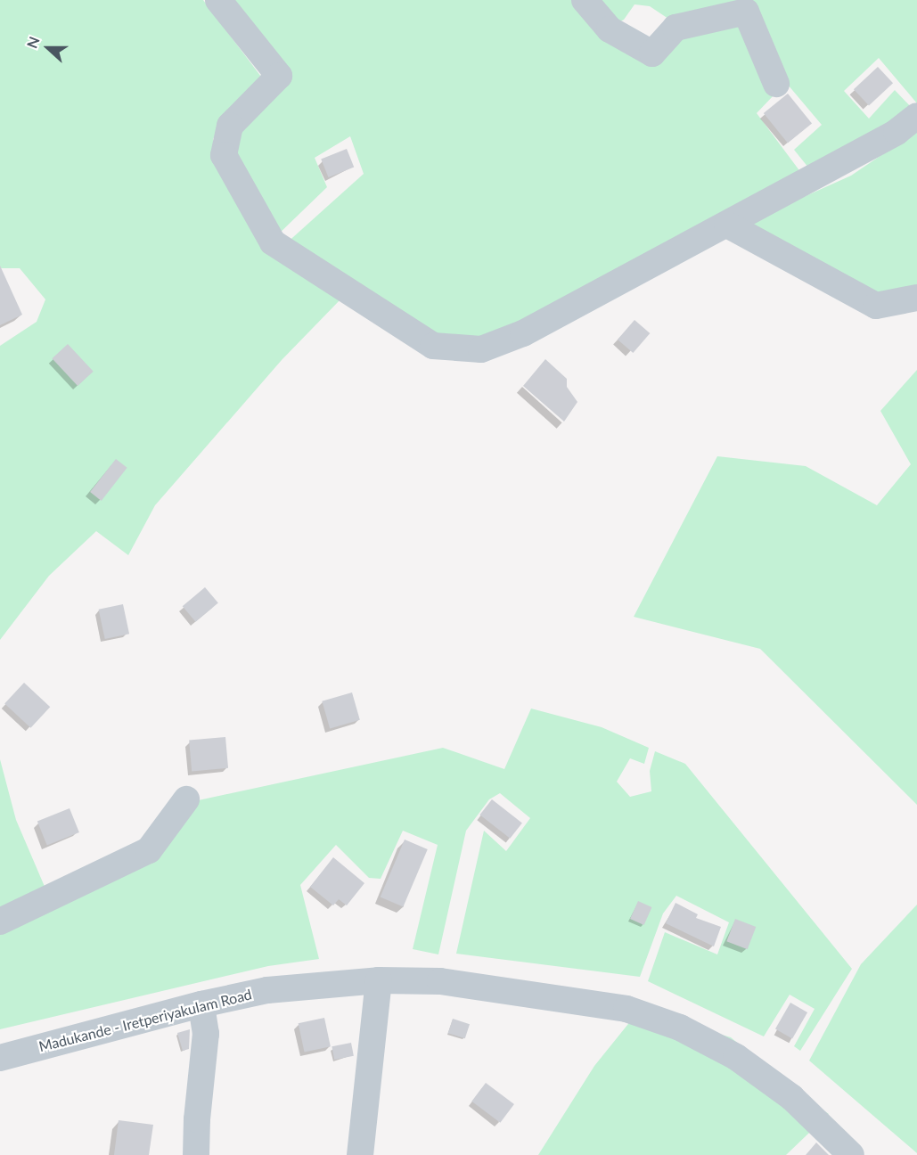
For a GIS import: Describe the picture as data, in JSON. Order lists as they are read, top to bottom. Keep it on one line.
{"streets":{"street":["Madukande - Iretperiyakulam Road"]},"north":"left"}
